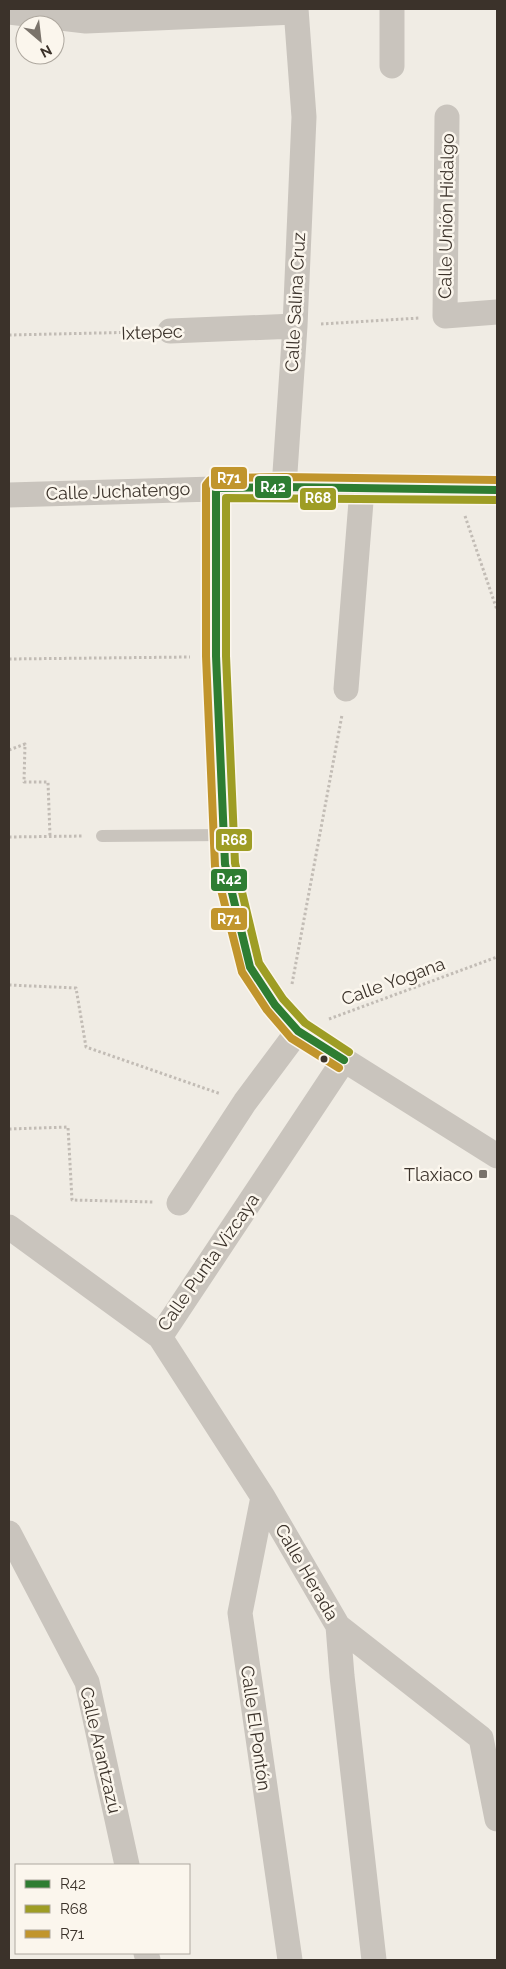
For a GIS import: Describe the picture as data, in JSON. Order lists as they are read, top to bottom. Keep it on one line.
{"streets":{"street":["Calle Unión Hidalgo","Calle Salina Cruz","Ixtepec","Calle Juchatengo","Calle Punta Vizcaya","Calle Herada","Calle El Pontón","Calle Arantzazú"],"path":["Calle Yogana"]},"crossings":[["Calle Salina Cruz","Ixtepec"],["Calle Salina Cruz","Calle Juchatengo"],["Calle Punta Vizcaya","Calle Herada"],["Calle Herada","Calle El Pontón"]],"places":{"transit":["Tlaxiaco"]},"lines":["transit line R71","transit line R42","transit line R68"],"legend":["R42","R68","R71"],"north":"bottom right"}
